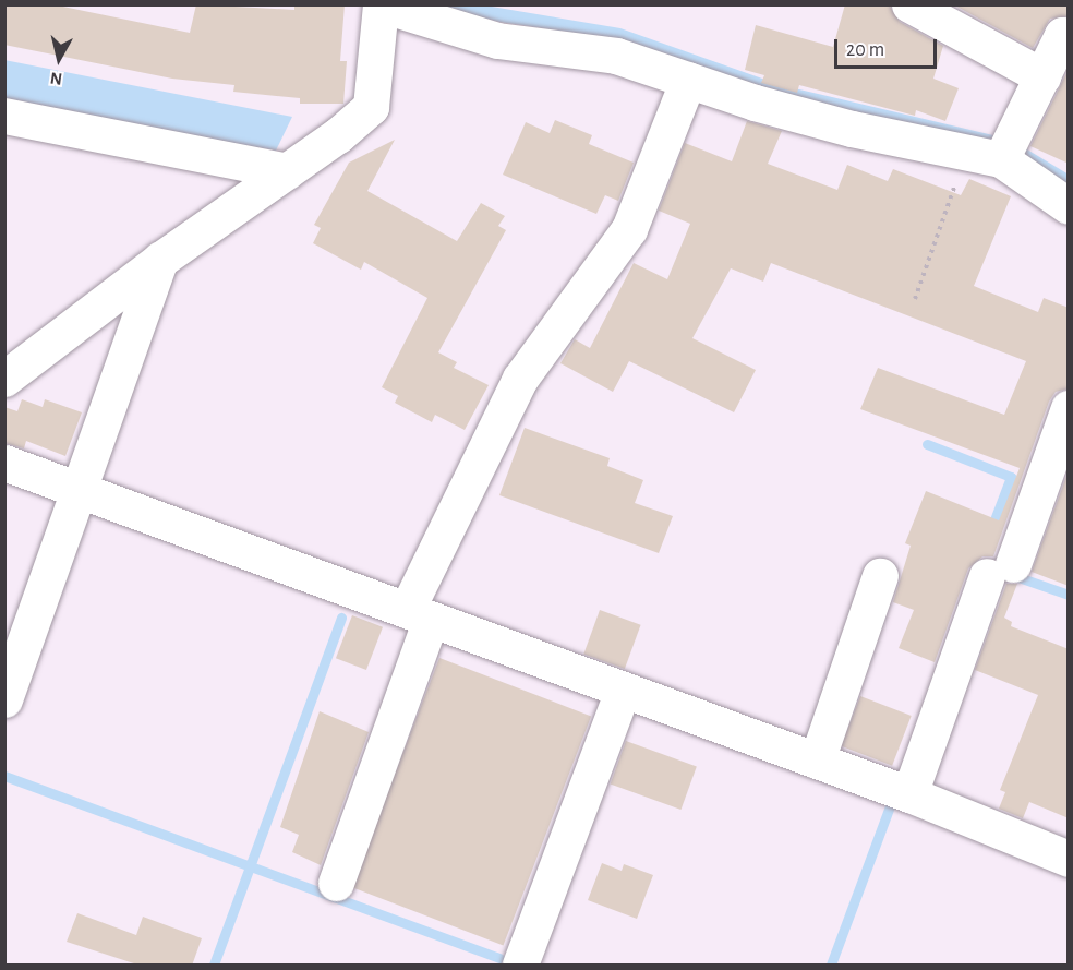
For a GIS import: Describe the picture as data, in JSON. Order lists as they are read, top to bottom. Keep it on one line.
{"scale_bar":"20 m","north":"bottom"}
